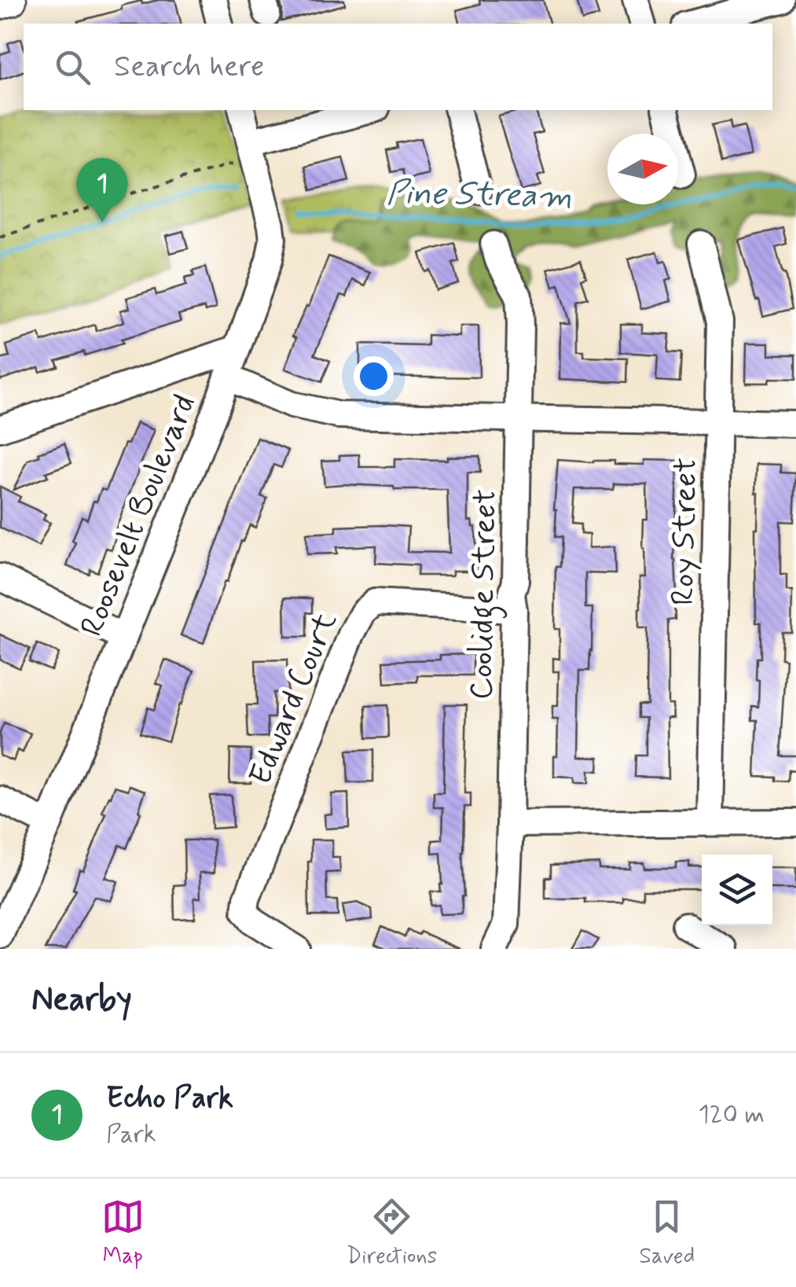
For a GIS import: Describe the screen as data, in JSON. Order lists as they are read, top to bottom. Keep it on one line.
{"streets":{"street":["Roosevelt Boulevard","Roy Street","Coolidge Street","Edward Court"]},"crossings":[["Coolidge Street","Edward Court"]],"water":["Pine Stream"],"north":"right","page":{"search":"Search here","pins":"1","heading":"Nearby","list":[{"mark":"1","name":"Echo Park","note":"Park","value":"120 m"}],"nav":["Map","Directions","Saved"]}}
